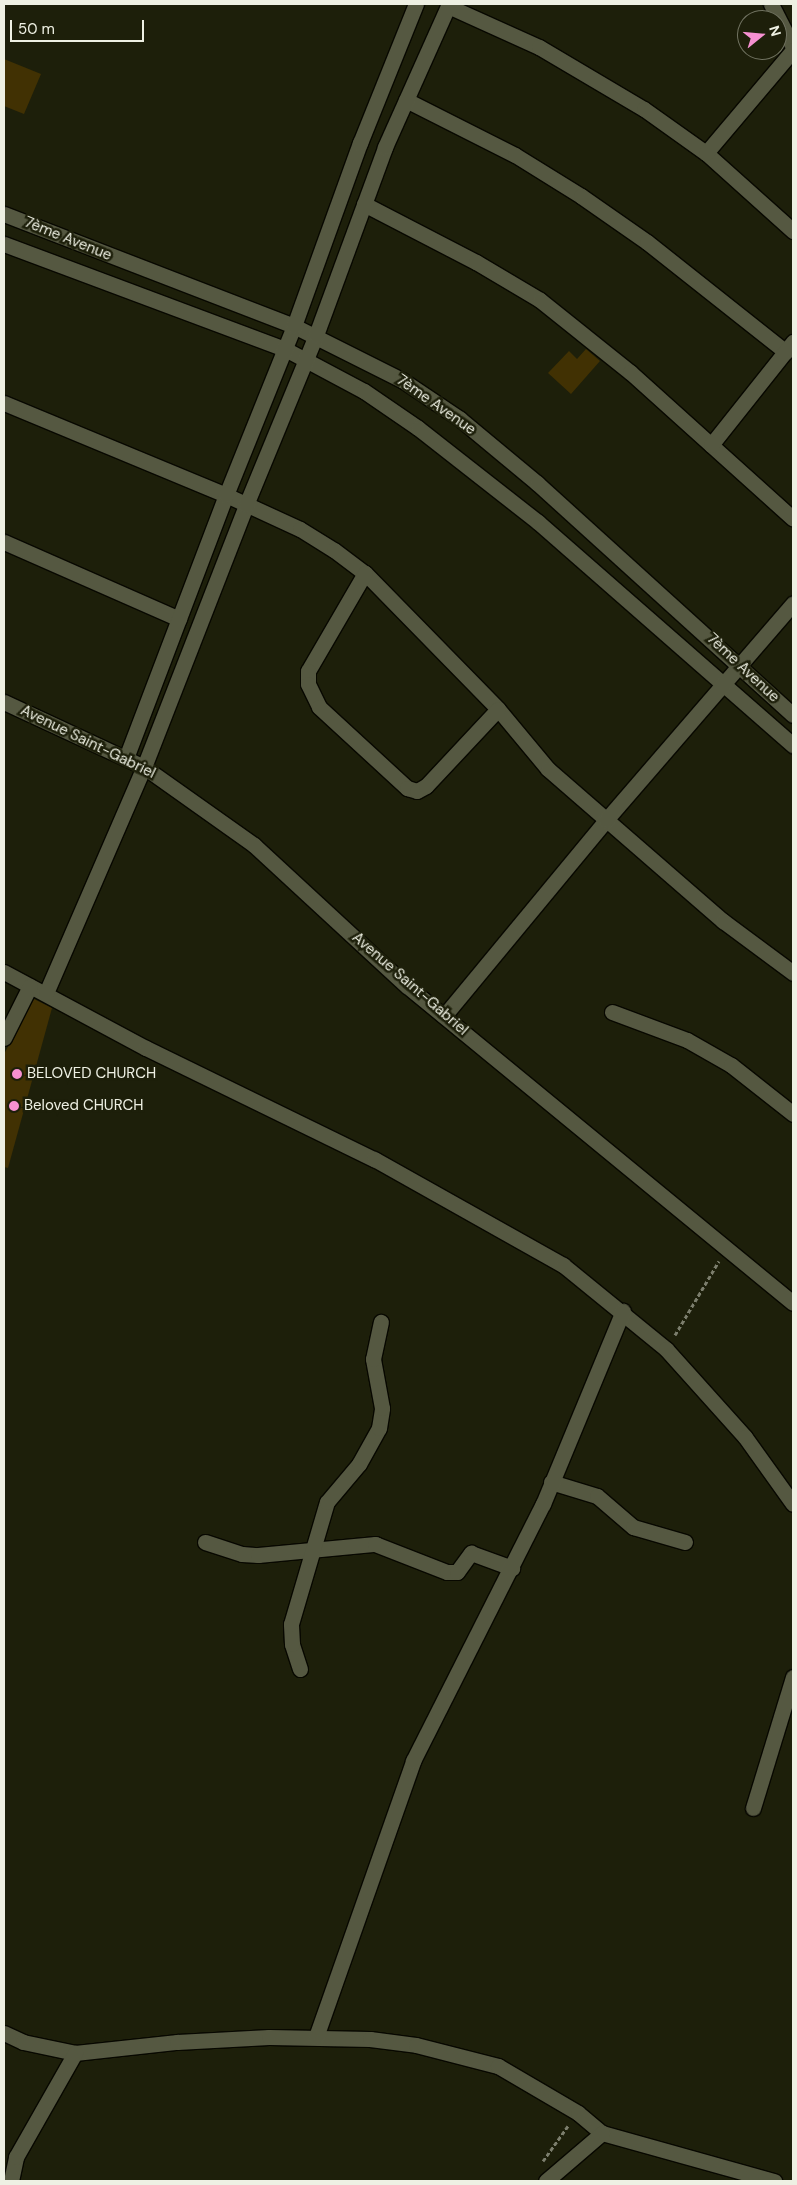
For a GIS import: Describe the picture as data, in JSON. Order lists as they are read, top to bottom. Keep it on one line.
{"streets":{"street":["7ème Avenue","Avenue Saint-Gabriel"]},"places":["BELOVED CHURCH","Beloved CHURCH"],"scale_bar":"50 m","north":"right"}
